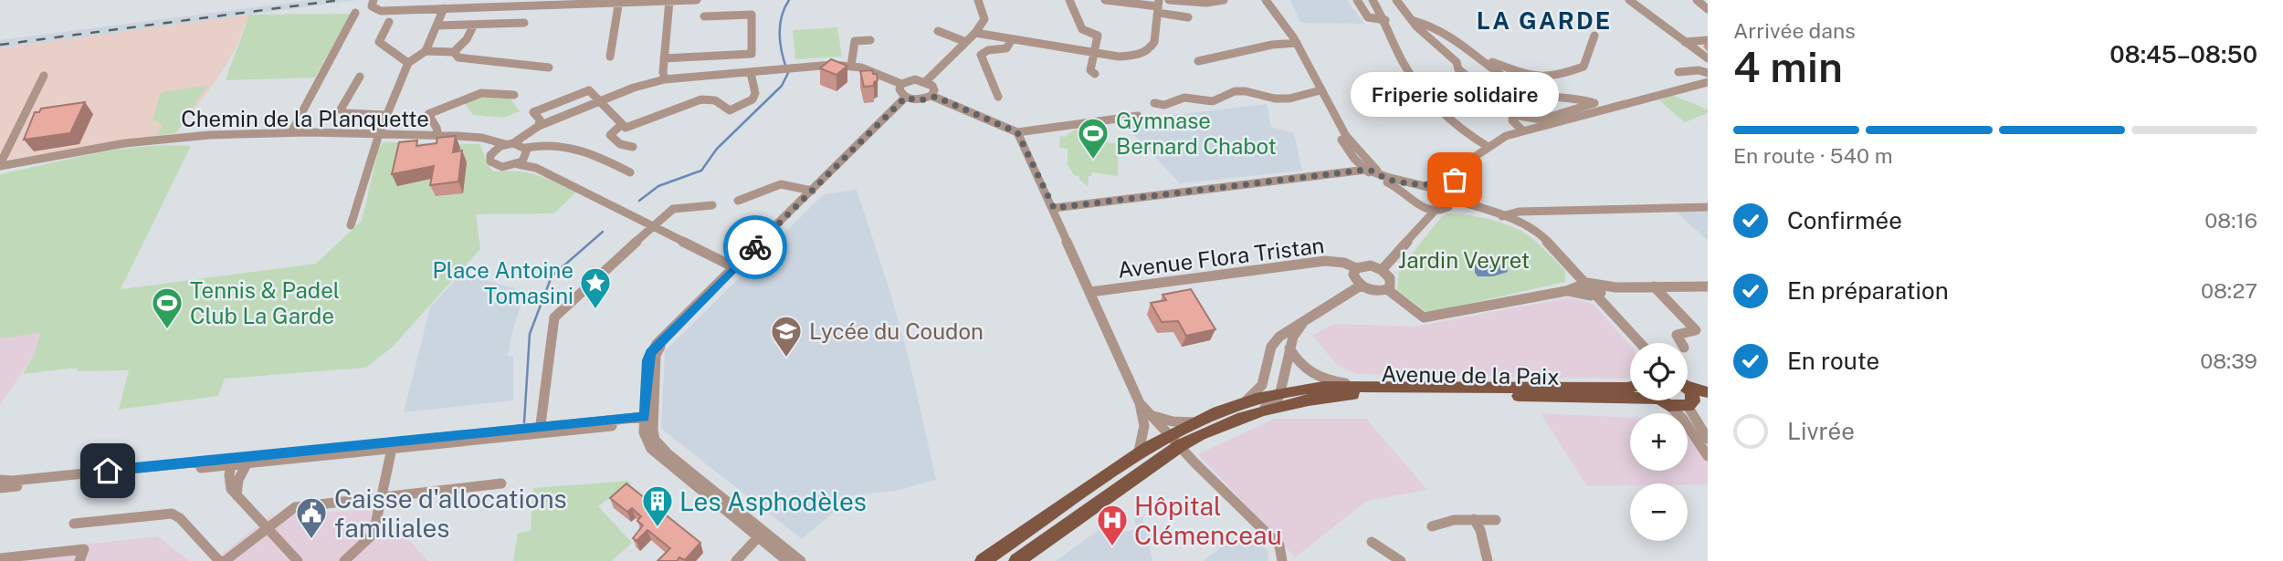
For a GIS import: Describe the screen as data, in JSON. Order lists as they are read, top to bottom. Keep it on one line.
{"streets":{"main road":["Avenue de la Paix"],"street":["Chemin de la Planquette","Avenue Flora Tristan"]},"districts":["LA GARDE"],"parks":["Jardin Veyret"],"places":{"sports":["Gymnase Bernard Chabot","Tennis & Padel Club La Garde"],"other":["Friperie solidaire"],"place":["Place Antoine Tomasini"],"school or university":["Lycée du Coudon"],"building":["Les Asphodèles"],"public building":["Caisse d'allocations familiales"],"hospital":["Hôpital Clémenceau"]},"page":{"heading":["4 min","Arrivée dans","08:45–08:50"],"bubble":"Friperie solidaire","bar":"En route · 540 m","list":[["Confirmée","08:16"],["En préparation","08:27"],["En route","08:39"],"Livrée"],"map_buttons":["+","−"]}}
